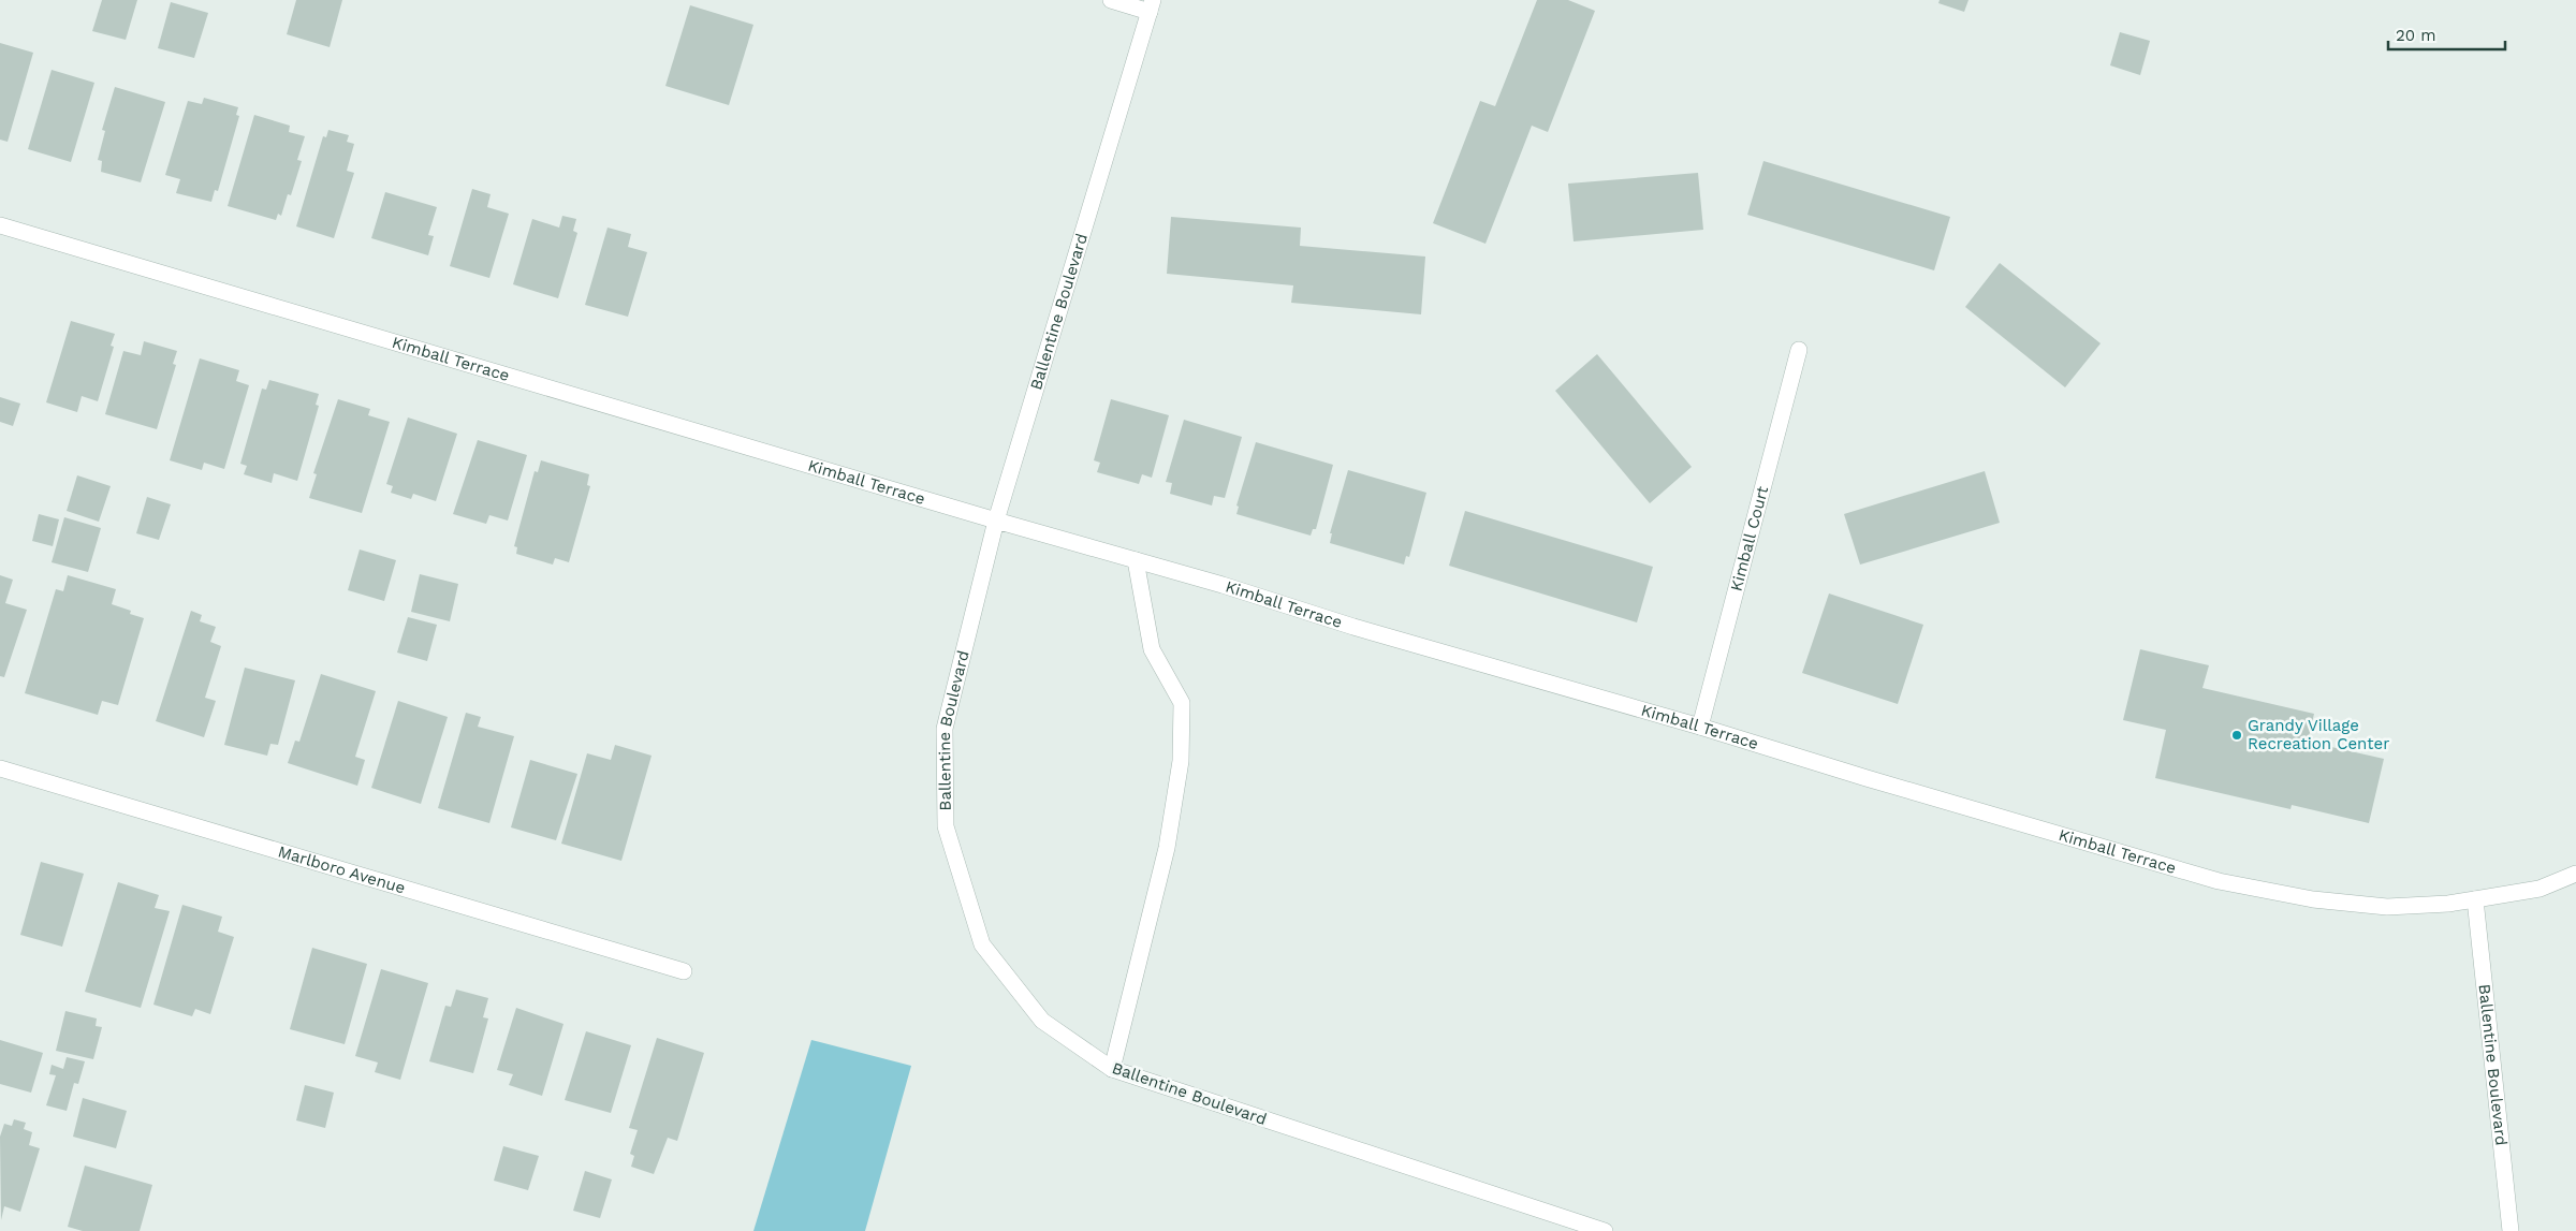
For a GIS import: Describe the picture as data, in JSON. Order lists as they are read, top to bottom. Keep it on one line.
{"streets":{"street":["Ballentine Boulevard","Kimball Terrace","Kimball Court","Marlboro Avenue"]},"crossings":[["Ballentine Boulevard","Kimball Terrace"],["Kimball Terrace","Kimball Court"]],"places":["Grandy Village Recreation Center"],"scale_bar":"20 m"}
